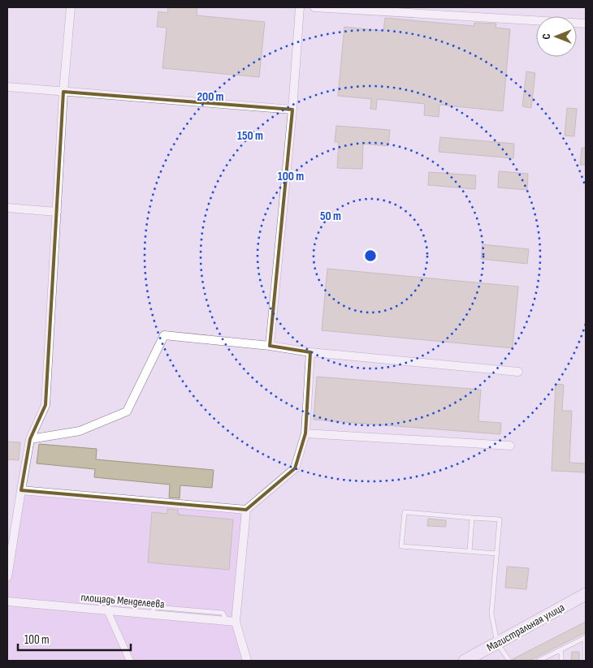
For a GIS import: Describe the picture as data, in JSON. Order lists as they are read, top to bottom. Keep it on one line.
{"streets":{"main road":["Магистральная улица"],"street":["площадь Менделеева"]},"scale_bar":"100 m","north":"left","rings":["200 m","150 m","100 m","50 m"]}
